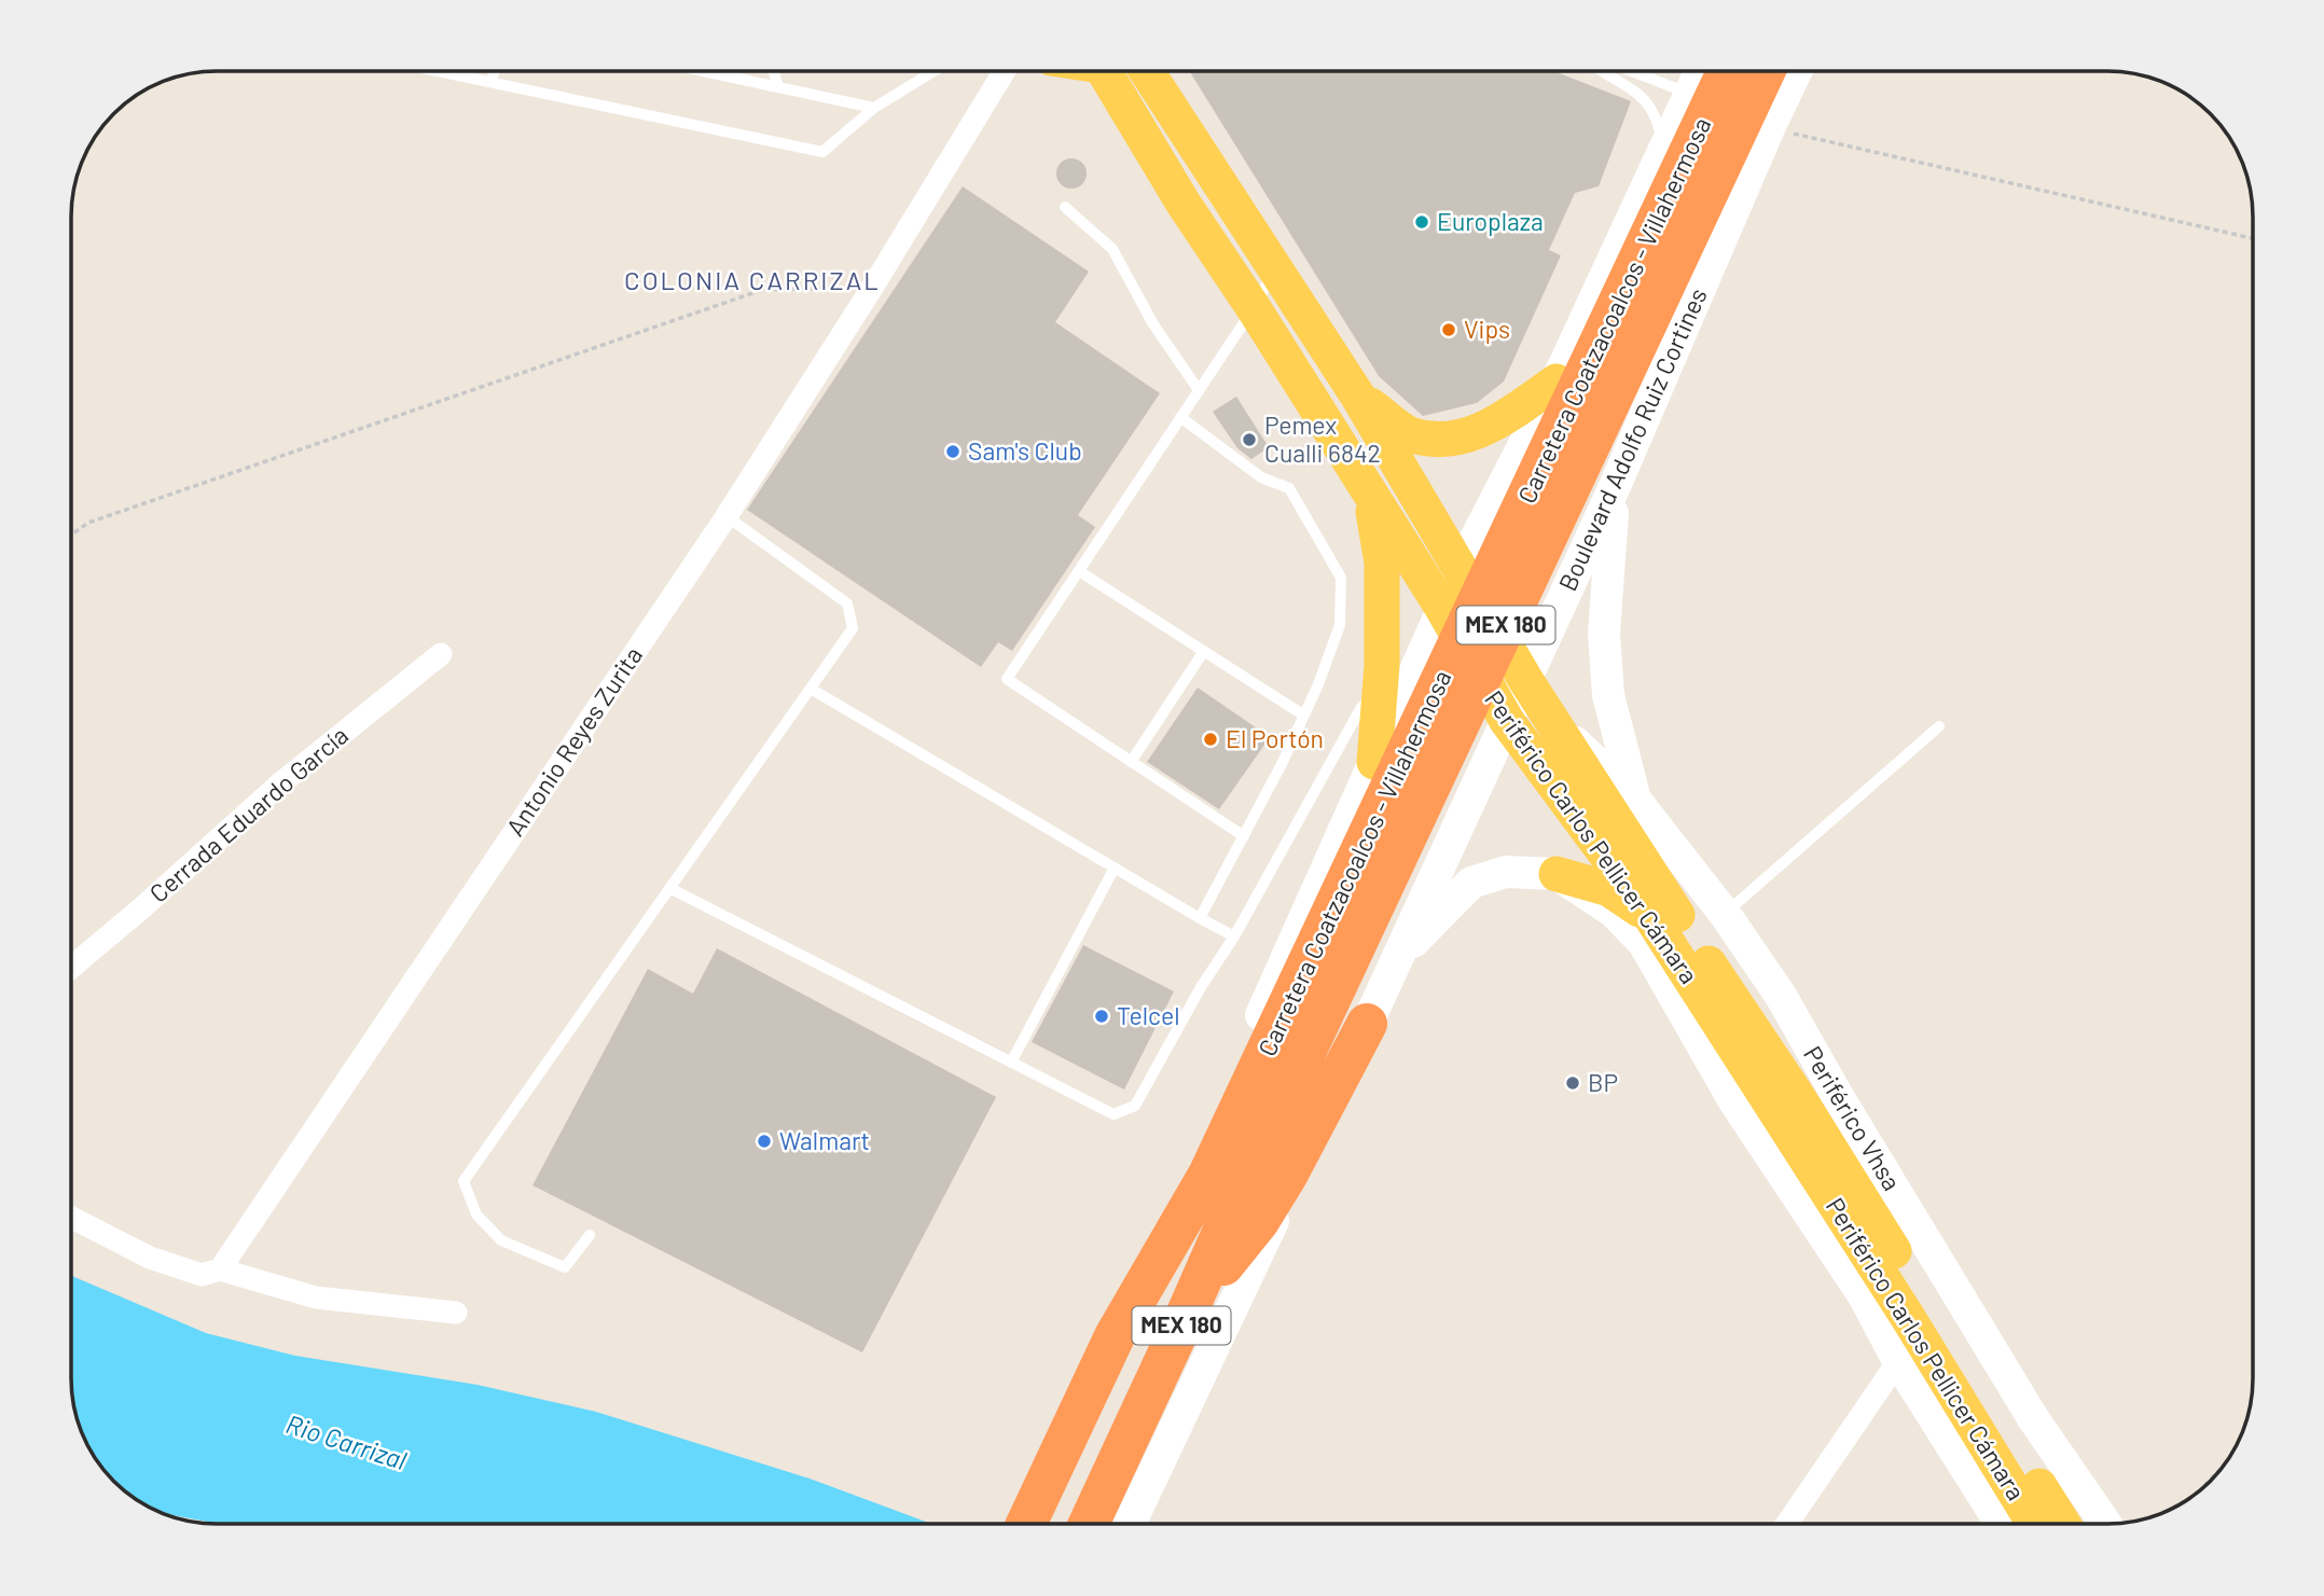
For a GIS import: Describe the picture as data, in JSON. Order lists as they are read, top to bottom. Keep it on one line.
{"streets":{"highway":["Carretera Coatzacoalcos - Villahermosa","MEX 180"],"main road":["Periférico Carlos Pellicer Cámara"],"street":["Boulevard Adolfo Ruiz Cortines","Antonio Reyes Zurita","Cerrada Eduardo García","Periférico Vhsa"]},"crossings":[["Boulevard Adolfo Ruiz Cortines","Periférico Carlos Pellicer Cámara"],["Periférico Carlos Pellicer Cámara","Periférico Vhsa"]],"districts":["COLONIA CARRIZAL"],"water":["Rio Carrizal"],"places":["Europlaza","Vips","Pemex Cualli 6842","Sam's Club","El Portón","Telcel","BP","Walmart"]}
